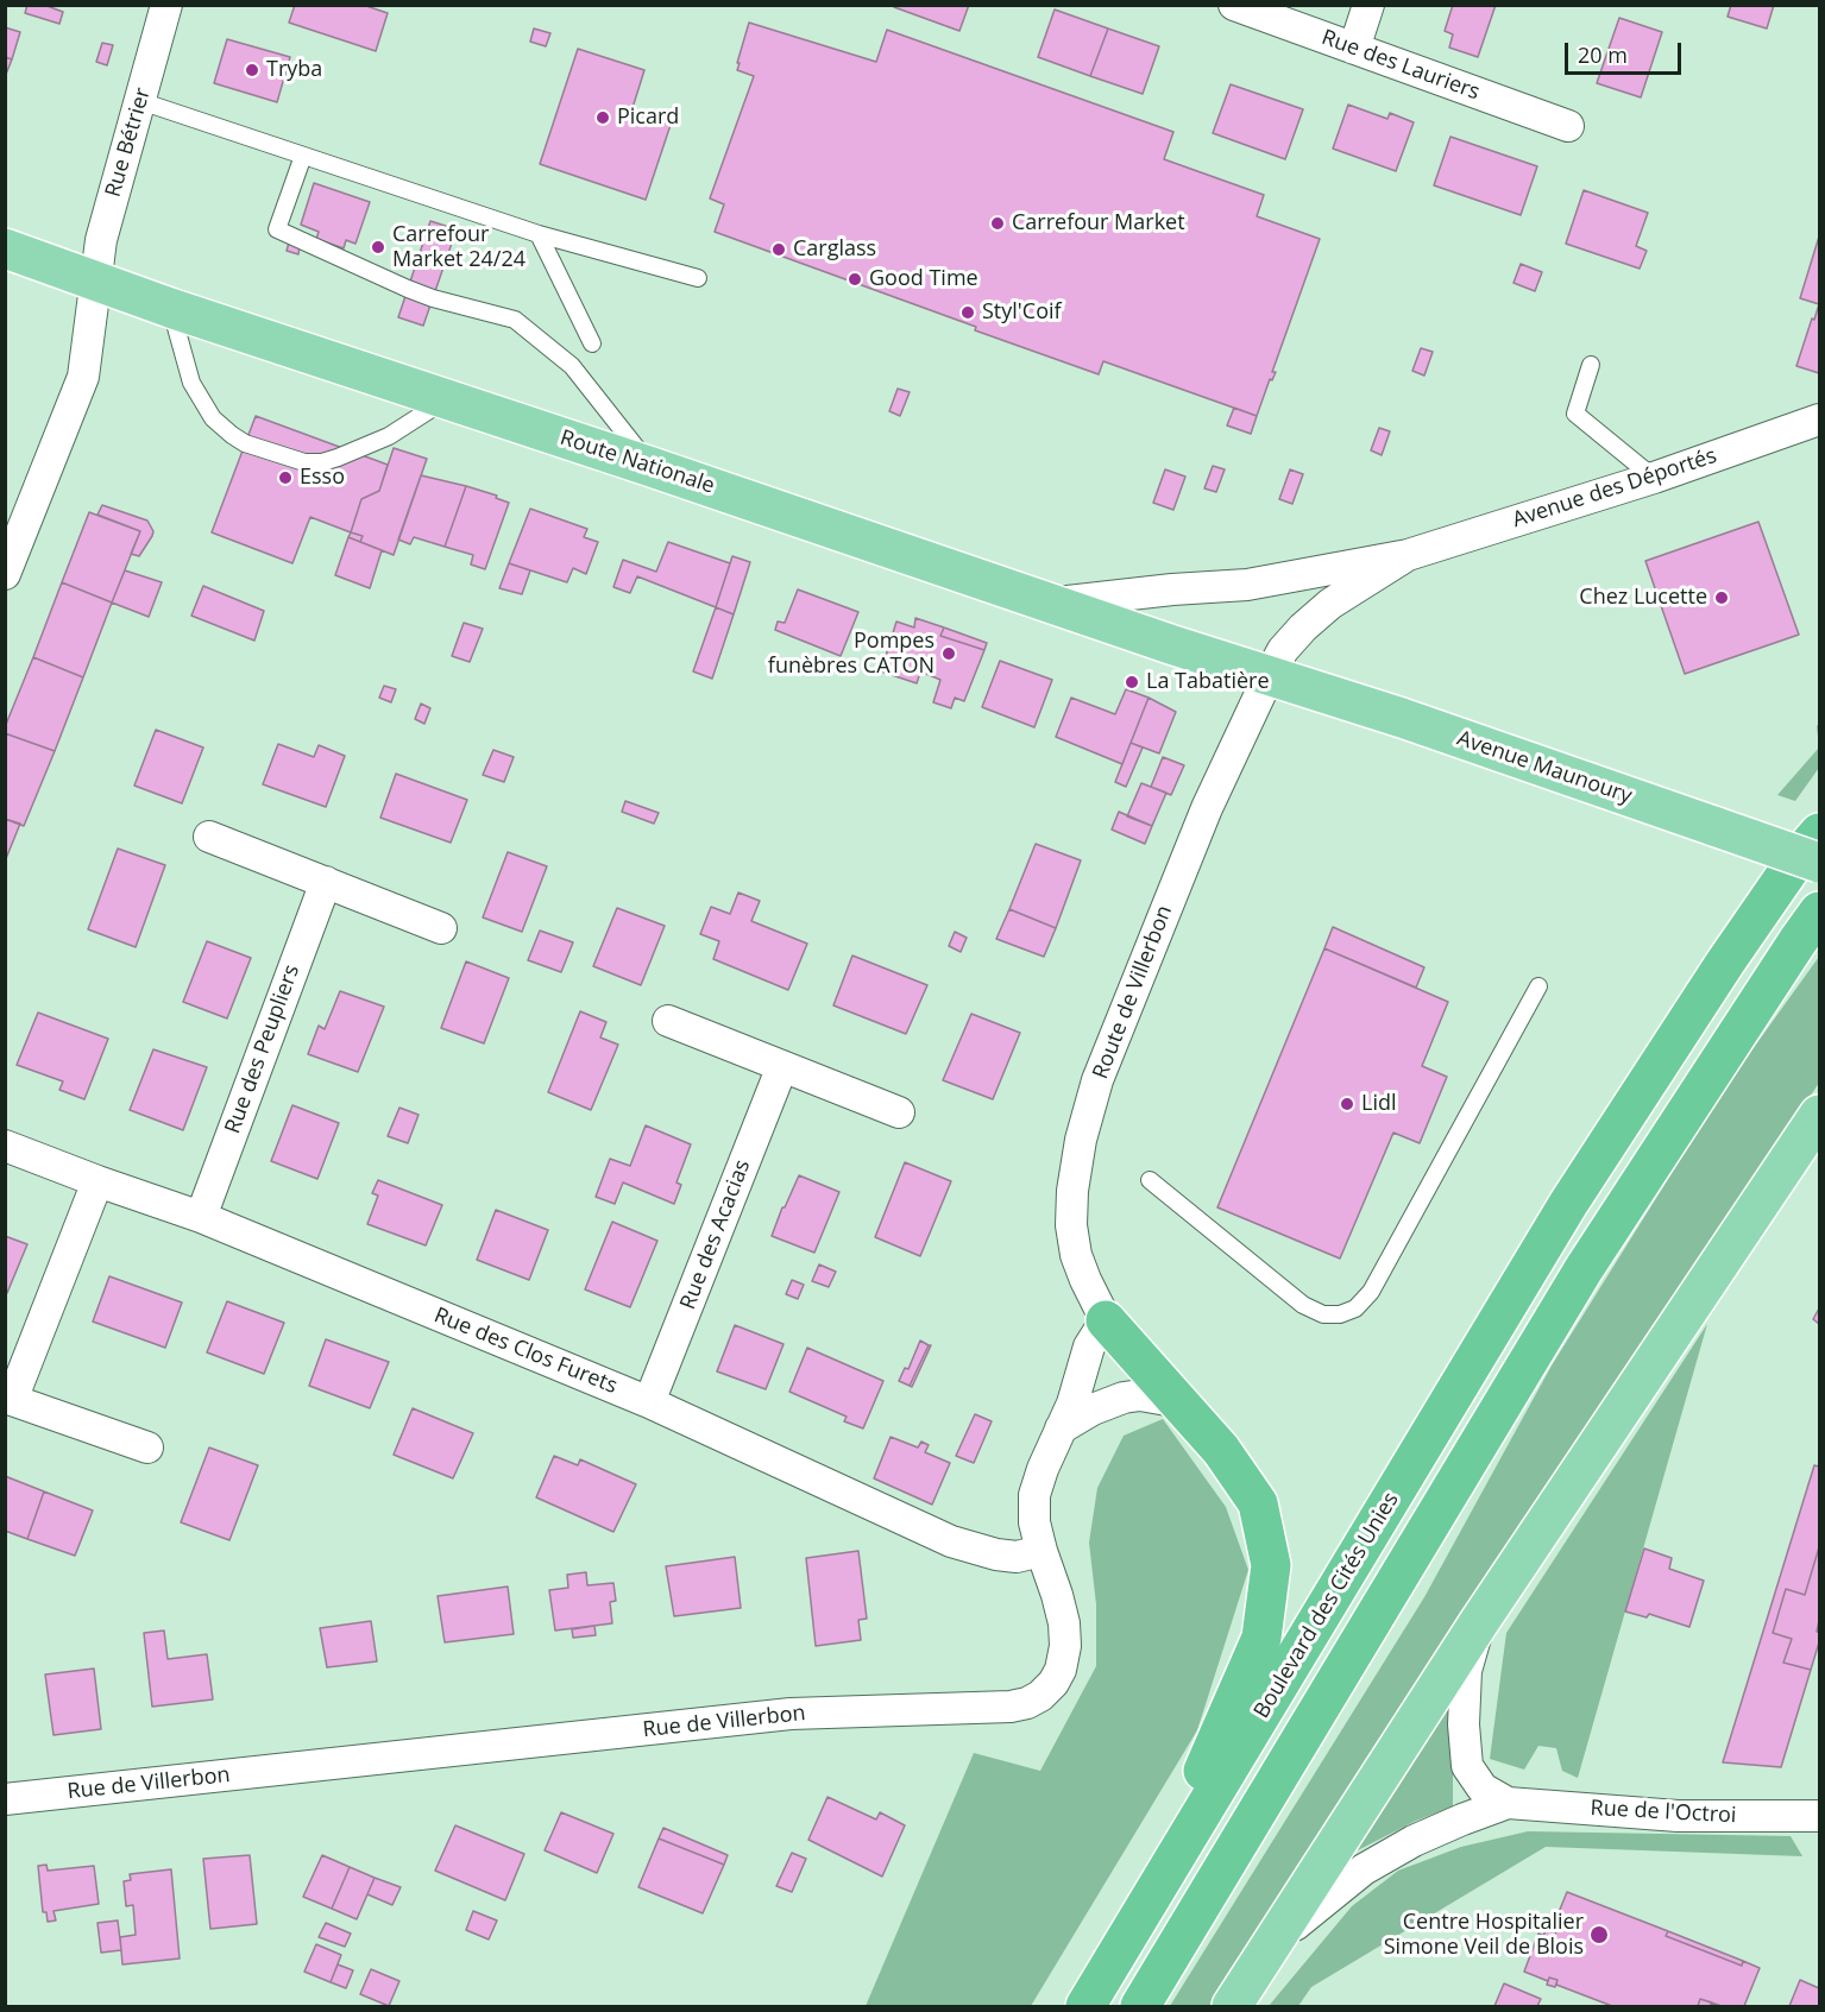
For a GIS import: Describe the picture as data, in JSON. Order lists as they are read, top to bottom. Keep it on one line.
{"streets":{"highway":["Boulevard des Cités Unies"],"main road":["Route Nationale","Avenue Maunoury"],"street":["Rue des Lauriers","Rue Bétrier","Avenue des Déportés","Route de Villerbon","Rue des Peupliers","Rue des Acacias","Rue des Clos Furets","Rue de Villerbon","Rue de l'Octroi"]},"crossings":[["Rue Bétrier","Route Nationale"],["Route Nationale","Avenue des Déportés"],["Route Nationale","Avenue Maunoury"],["Route Nationale","Route de Villerbon"],["Avenue des Déportés","Avenue Maunoury"],["Avenue des Déportés","Route de Villerbon"],["Avenue Maunoury","Route de Villerbon"],["Route de Villerbon","Rue de Villerbon"],["Rue des Peupliers","Rue des Clos Furets"],["Rue des Acacias","Rue des Clos Furets"],["Rue des Clos Furets","Rue de Villerbon"]],"places":["Tryba","Picard","Carrefour Market","Carrefour Market 24/24","Carglass","Good Time","Styl'Coif","Esso","Chez Lucette","Pompes funèbres CATON","La Tabatière","Lidl","Centre Hospitalier Simone Veil de Blois"],"scale_bar":"20 m"}
